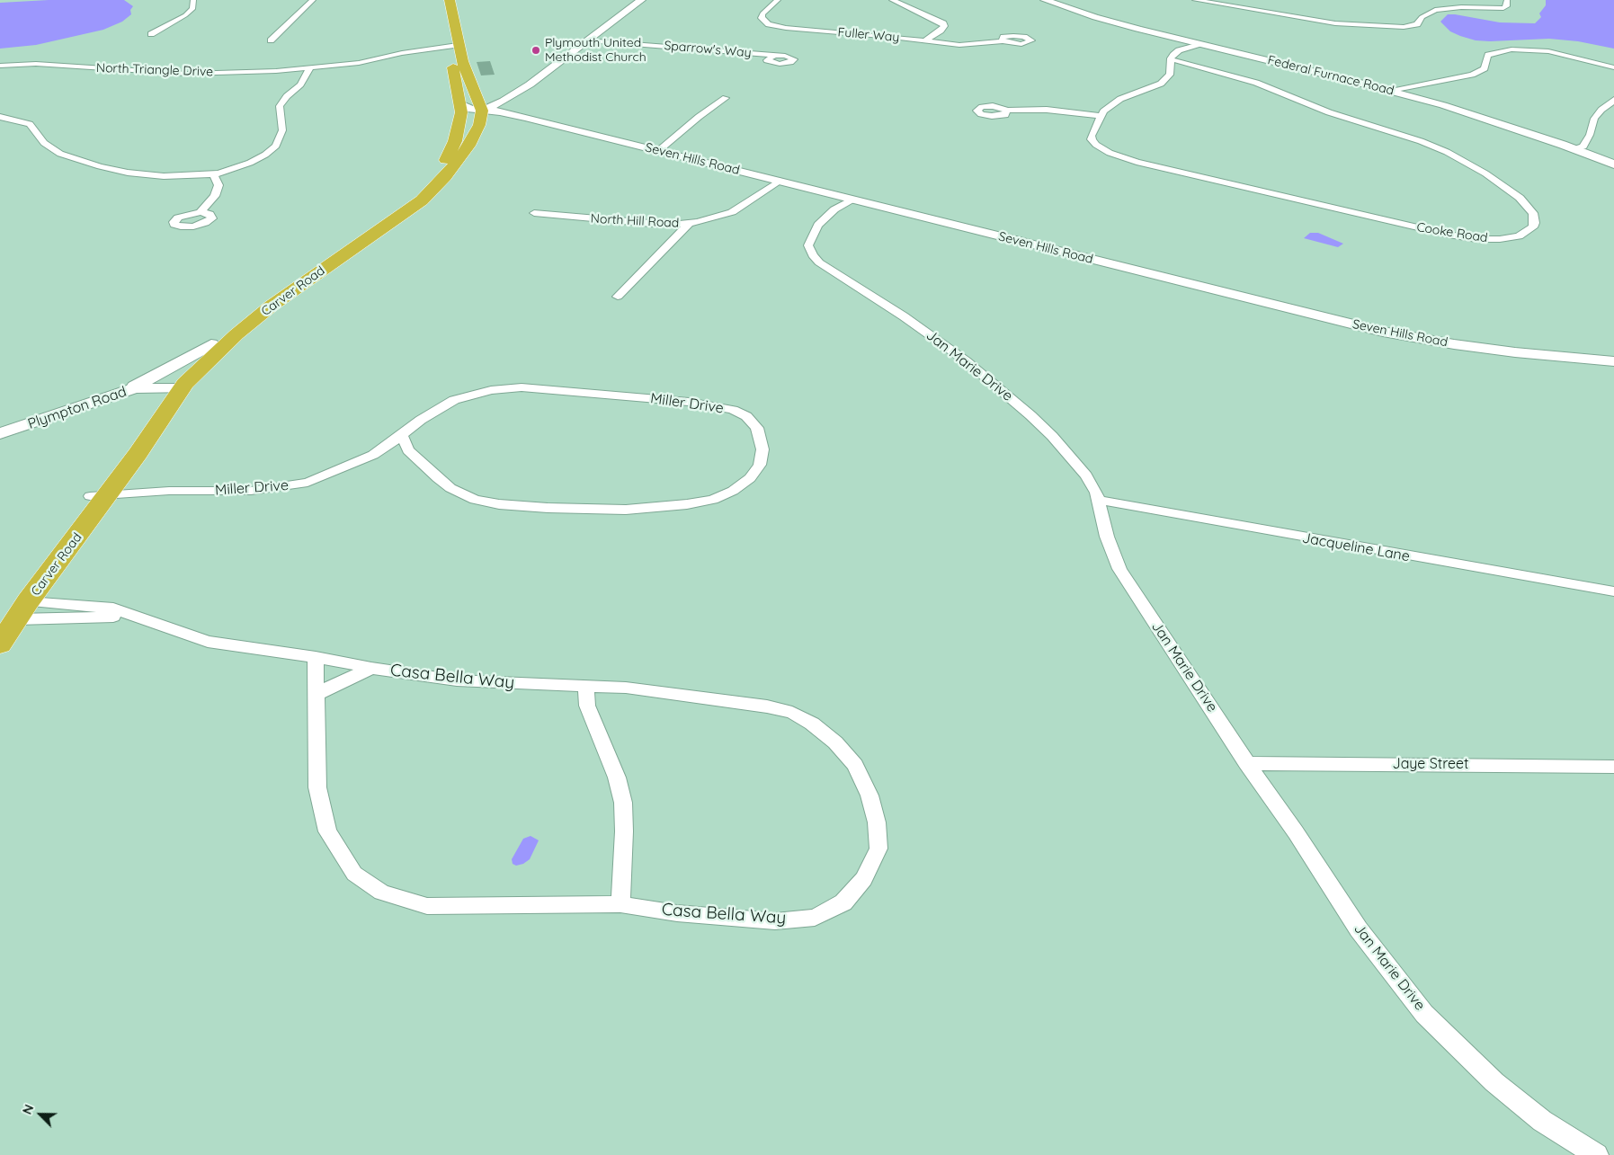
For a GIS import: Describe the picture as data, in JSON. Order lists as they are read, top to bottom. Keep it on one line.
{"streets":{"highway":["Carver Road"],"street":["Fuller Way","Sparrow's Way","North Triangle Drive","Federal Furnace Road","Seven Hills Road","North Hill Road","Cooke Road","Jan Marie Drive","Miller Drive","Plympton Road","Jacqueline Lane","Casa Bella Way","Jaye Street"]},"crossings":[["North Triangle Drive","Carver Road"],["Seven Hills Road","North Hill Road"],["Seven Hills Road","Carver Road"],["Seven Hills Road","Jan Marie Drive"],["Carver Road","Miller Drive"],["Carver Road","Plympton Road"],["Carver Road","Casa Bella Way"],["Jan Marie Drive","Jacqueline Lane"],["Jan Marie Drive","Jaye Street"]],"places":["Plymouth United Methodist Church"],"north":"top left"}
